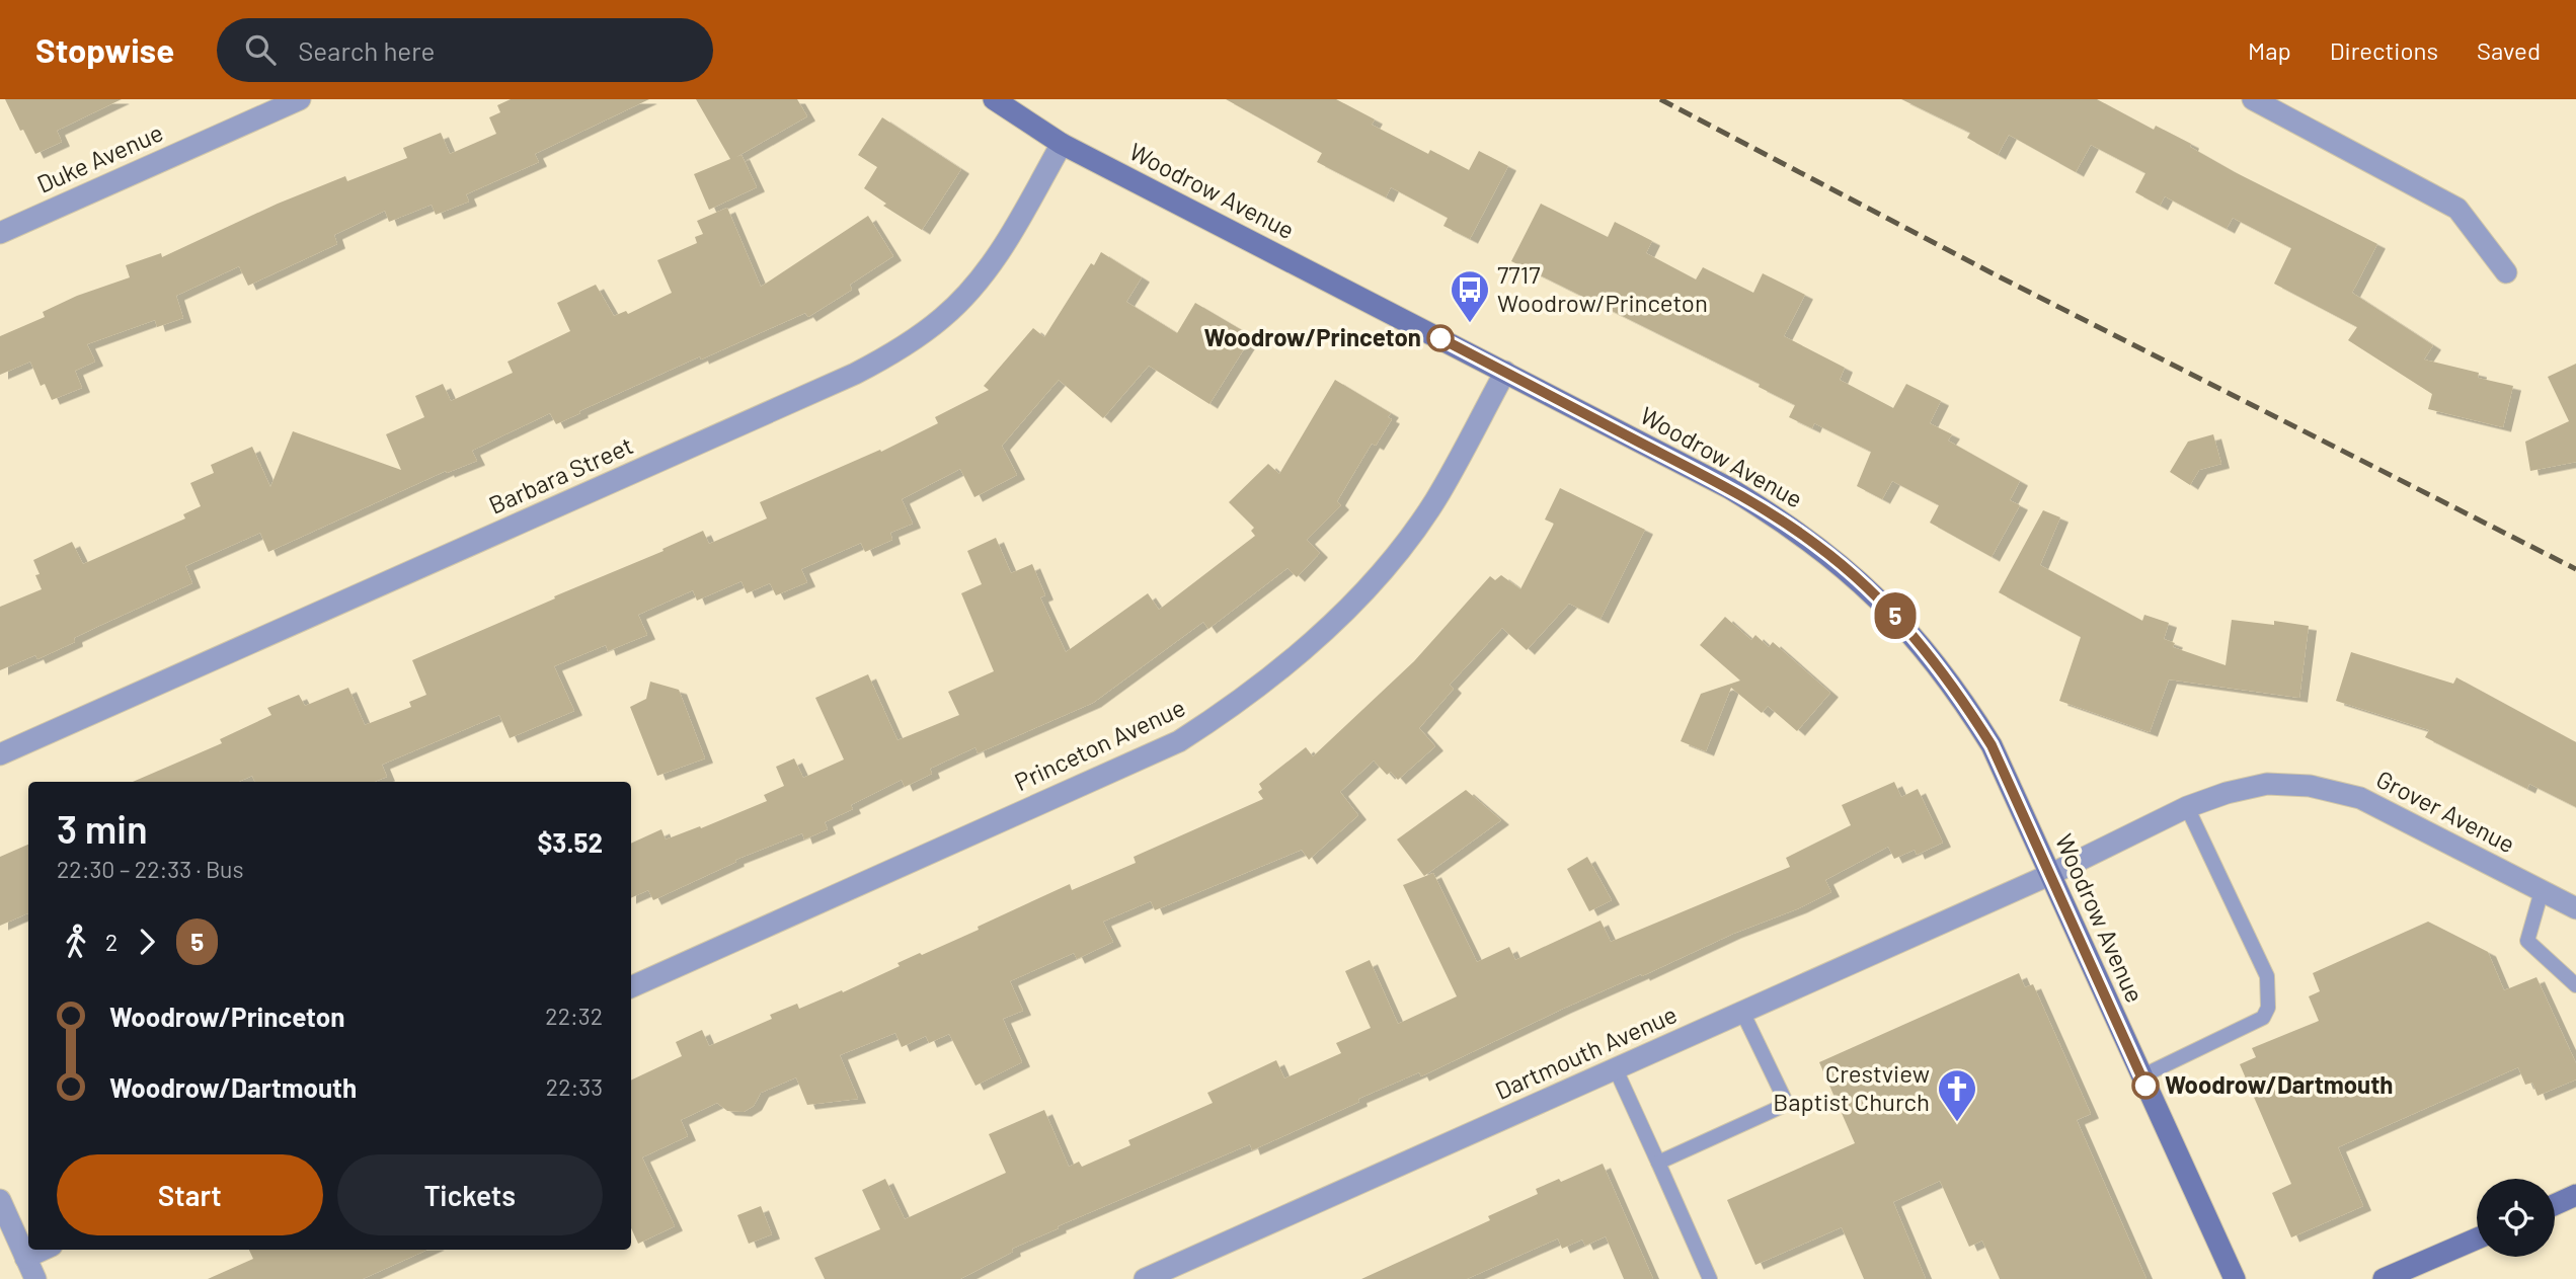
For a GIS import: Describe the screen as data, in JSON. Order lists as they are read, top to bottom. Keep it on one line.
{"streets":{"street":["Duke Avenue","Woodrow Avenue","Barbara Street","Princeton Avenue","Grover Avenue","Dartmouth Avenue"]},"crossings":[["Woodrow Avenue","Barbara Street"],["Woodrow Avenue","Princeton Avenue"],["Woodrow Avenue","Grover Avenue"],["Woodrow Avenue","Dartmouth Avenue"],["Grover Avenue","Dartmouth Avenue"]],"places":{"bus stop":["7717 Woodrow/Princeton"],"other":["Woodrow/Princeton","Woodrow/Dartmouth"],"church":["Crestview Baptist Church"]},"lines":["bus line 5"],"page":{"header":"Stopwise","search":"Search here","nav":["Map","Directions","Saved"],"on_map":"5","heading":["3 min","22:30 – 22:33 · Bus","$3.52"],"legs":["2","5"],"list":[{"name":"Woodrow/Princeton","value":"22:32"},{"name":"Woodrow/Dartmouth","value":"22:33"}],"buttons":["Start","Tickets"]}}
